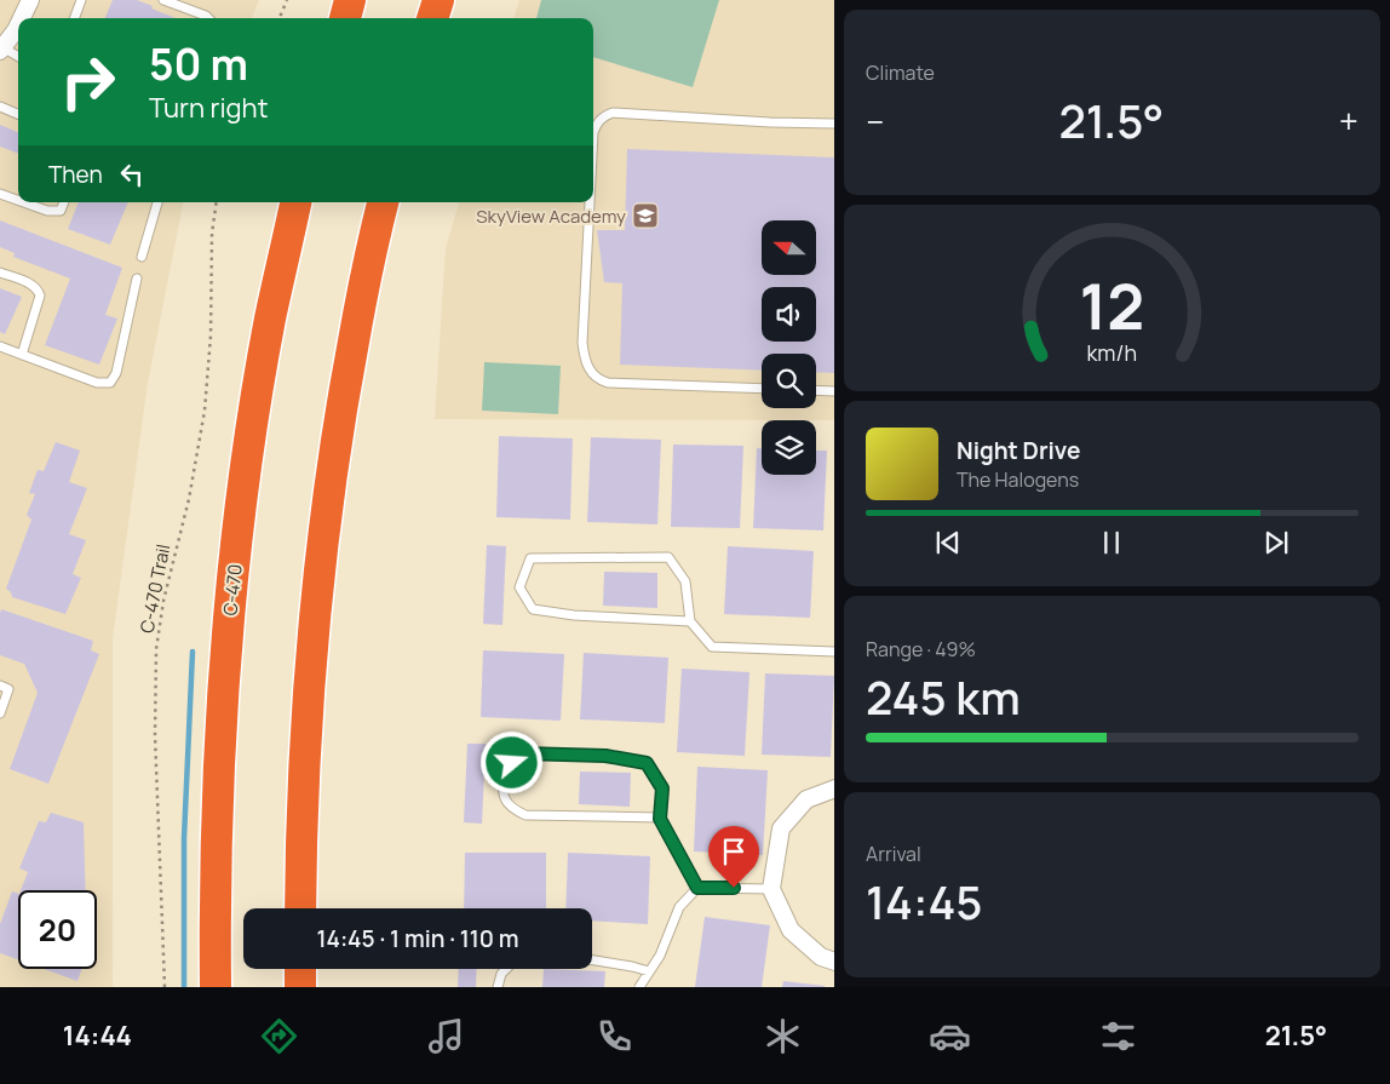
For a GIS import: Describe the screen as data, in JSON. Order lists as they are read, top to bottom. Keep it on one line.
{"streets":{"highway":["C-470"],"path":["C-470 Trail"]},"places":{"school or university":["SkyView Academy"]},"north":"left","page":{"tile":["Climate",["Range · 49%","245 km"],["Arrival","14:45"]],"turn":["50 m","Turn right"],"heat":["−","21.5°","+"],"then":"Then","song":["Night Drive","The Halogens"],"limit":"20","trip":"14:45 · 1 min · 110 m","tabs":["14:44","21.5°"],"gauge":["12","km/h"]}}
